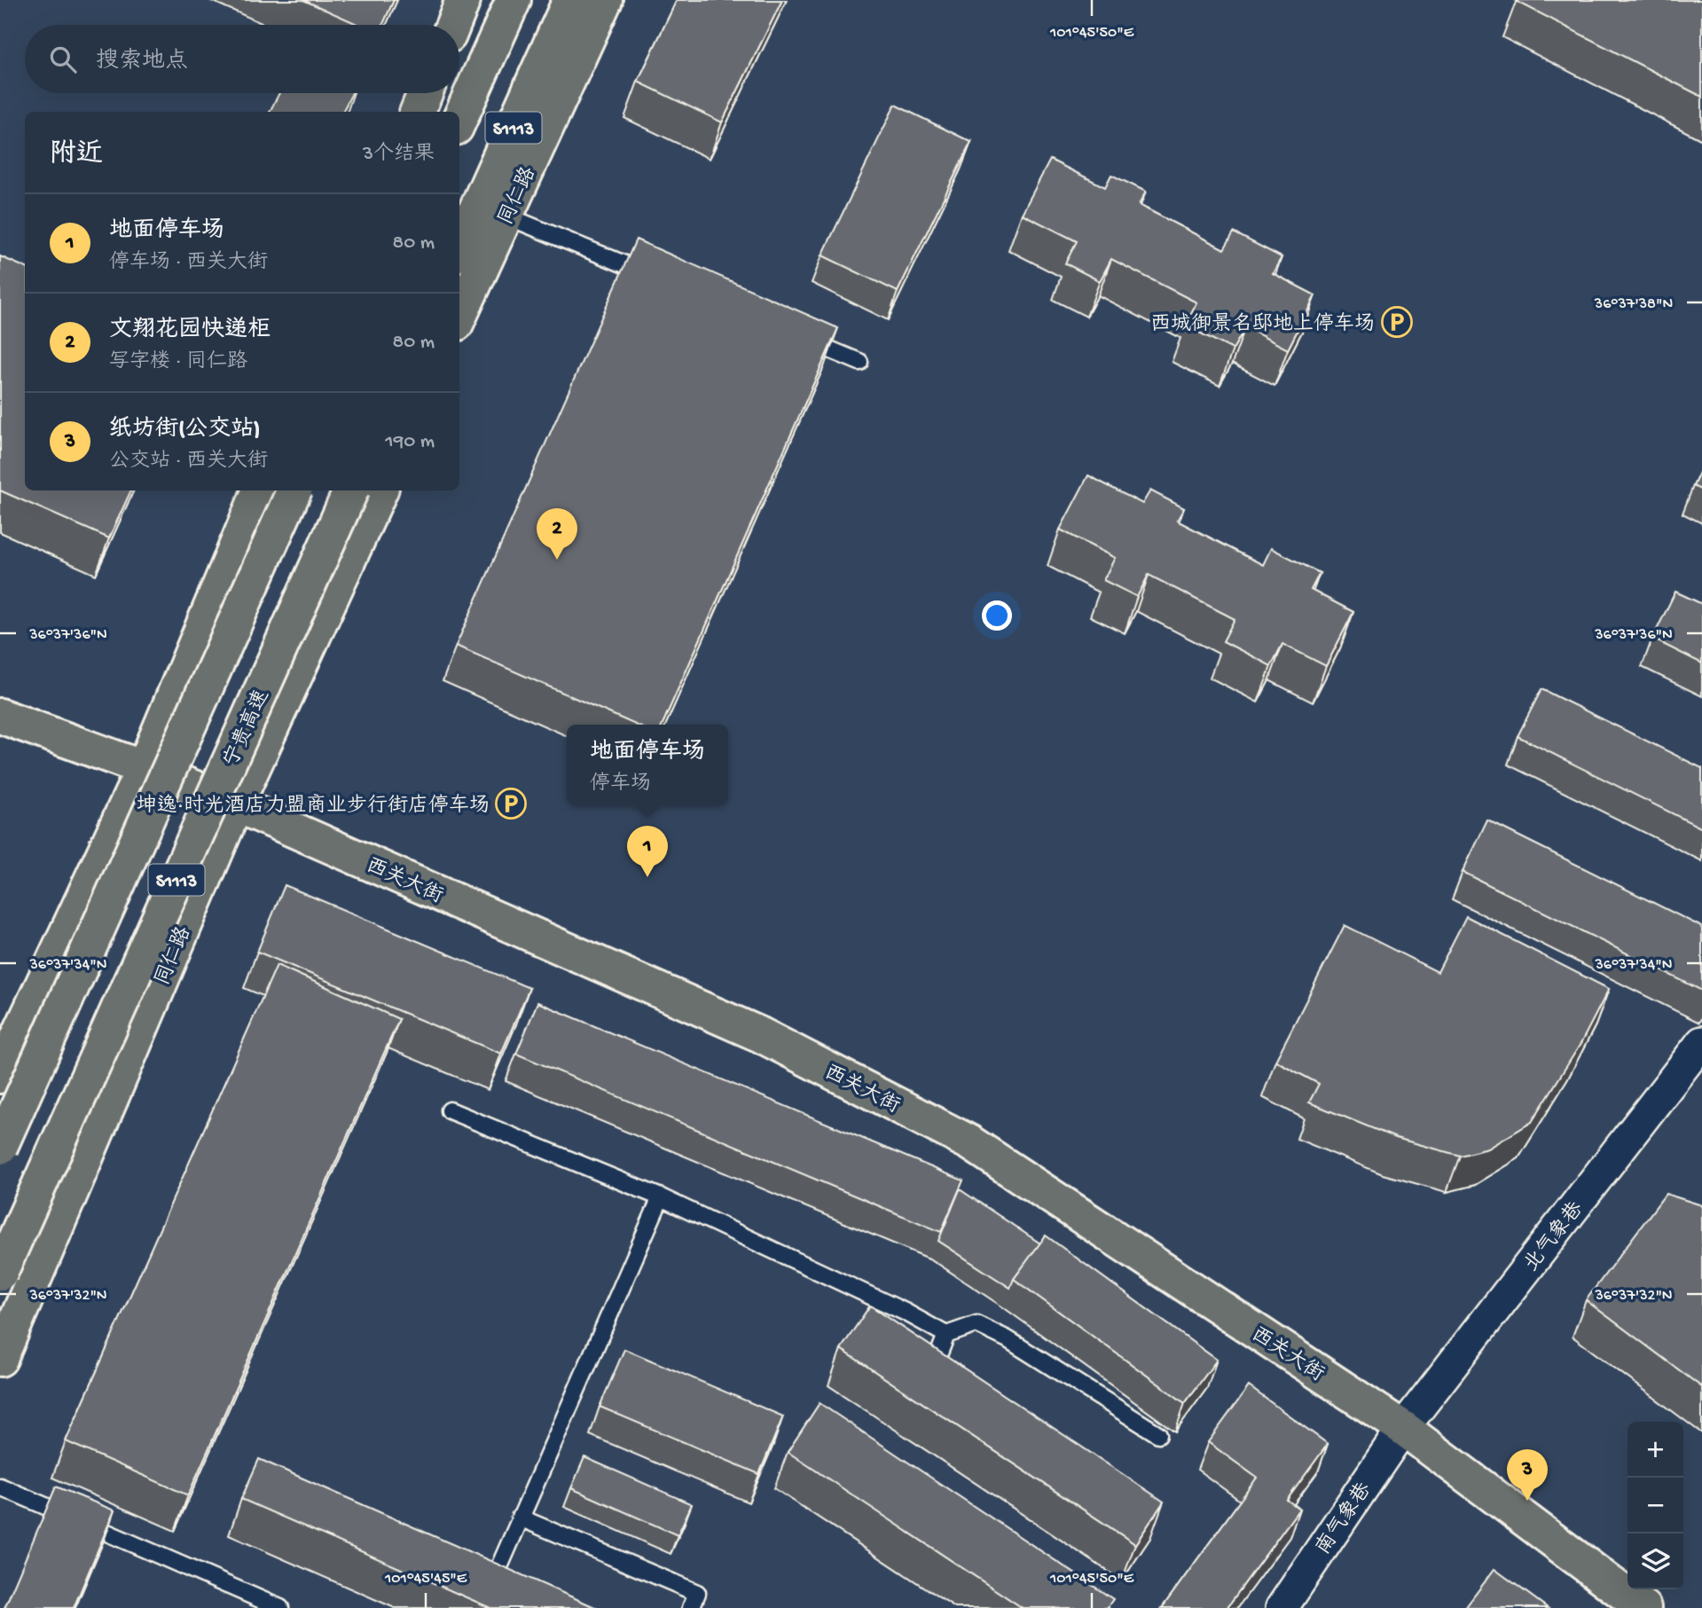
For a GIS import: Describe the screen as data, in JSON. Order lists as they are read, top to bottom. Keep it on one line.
{"streets":{"main road":["S1113","同仁路","宁贵高速","西关大街"],"street":["北气象巷","南气象巷"]},"crossings":[["同仁路","西关大街"],["西关大街","北气象巷"],["西关大街","南气象巷"],["北气象巷","南气象巷"]],"places":{"parking":["西城御景名邸地上停车场","坤逸·时光酒店力盟商业步行街店停车场"]},"page":{"search":"搜索地点","heading":["附近","3个结果"],"list":[{"mark":"1","name":"地面停车场","note":"停车场 · 西关大街","value":"80 m"},{"mark":"2","name":"文翔花园快递柜","note":"写字楼 · 同仁路","value":"80 m"},{"mark":"3","name":"纸坊街(公交站)","note":"公交站 · 西关大街","value":"190 m"}],"pins":["2","1","3"],"popup":["地面停车场","停车场"],"map_buttons":["+","−"]},"coordinates":["101°45'50\"E","36°37'38\"N","36°37'36\"N","36°37'34\"N","36°37'32\"N","101°45'45\"E"]}
